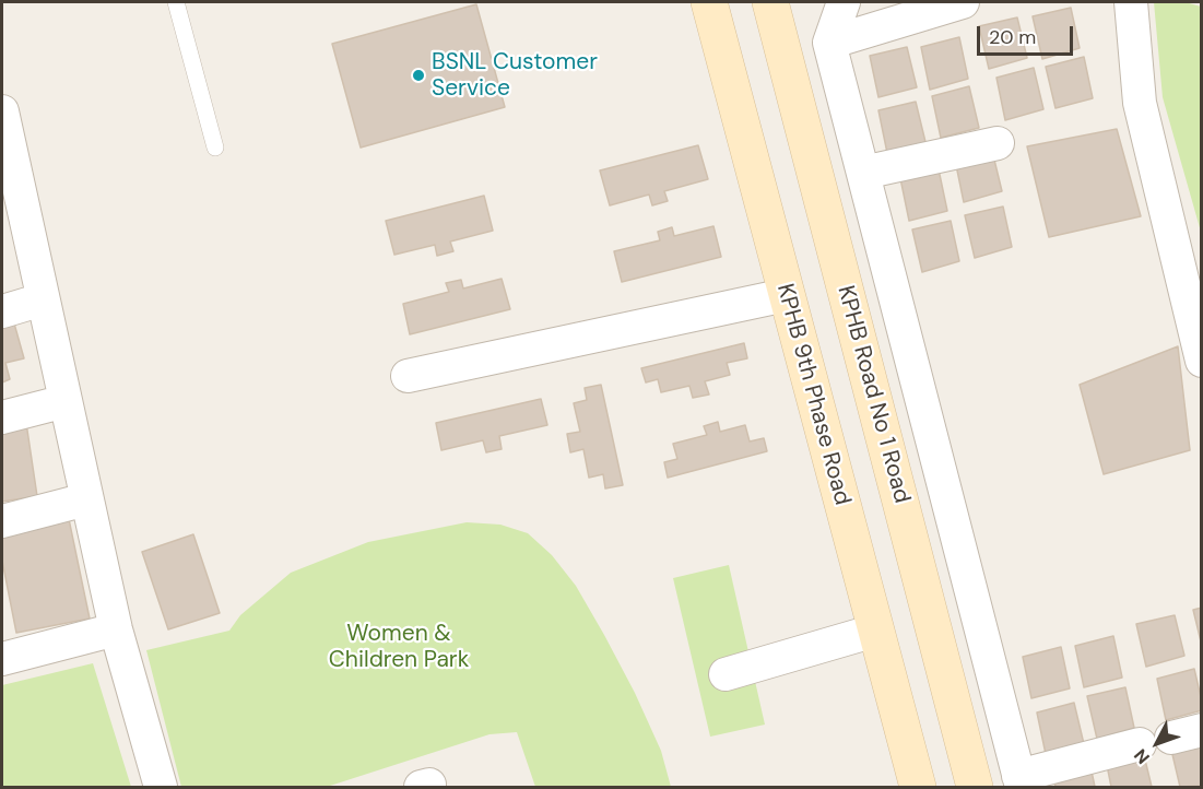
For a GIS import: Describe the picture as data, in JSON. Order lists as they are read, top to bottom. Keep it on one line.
{"streets":{"main road":["KPHB 9th Phase Road","KPHB Road No 1 Road"]},"parks":["Women & Children Park"],"places":["BSNL Customer Service"],"scale_bar":"20 m","north":"bottom left"}
